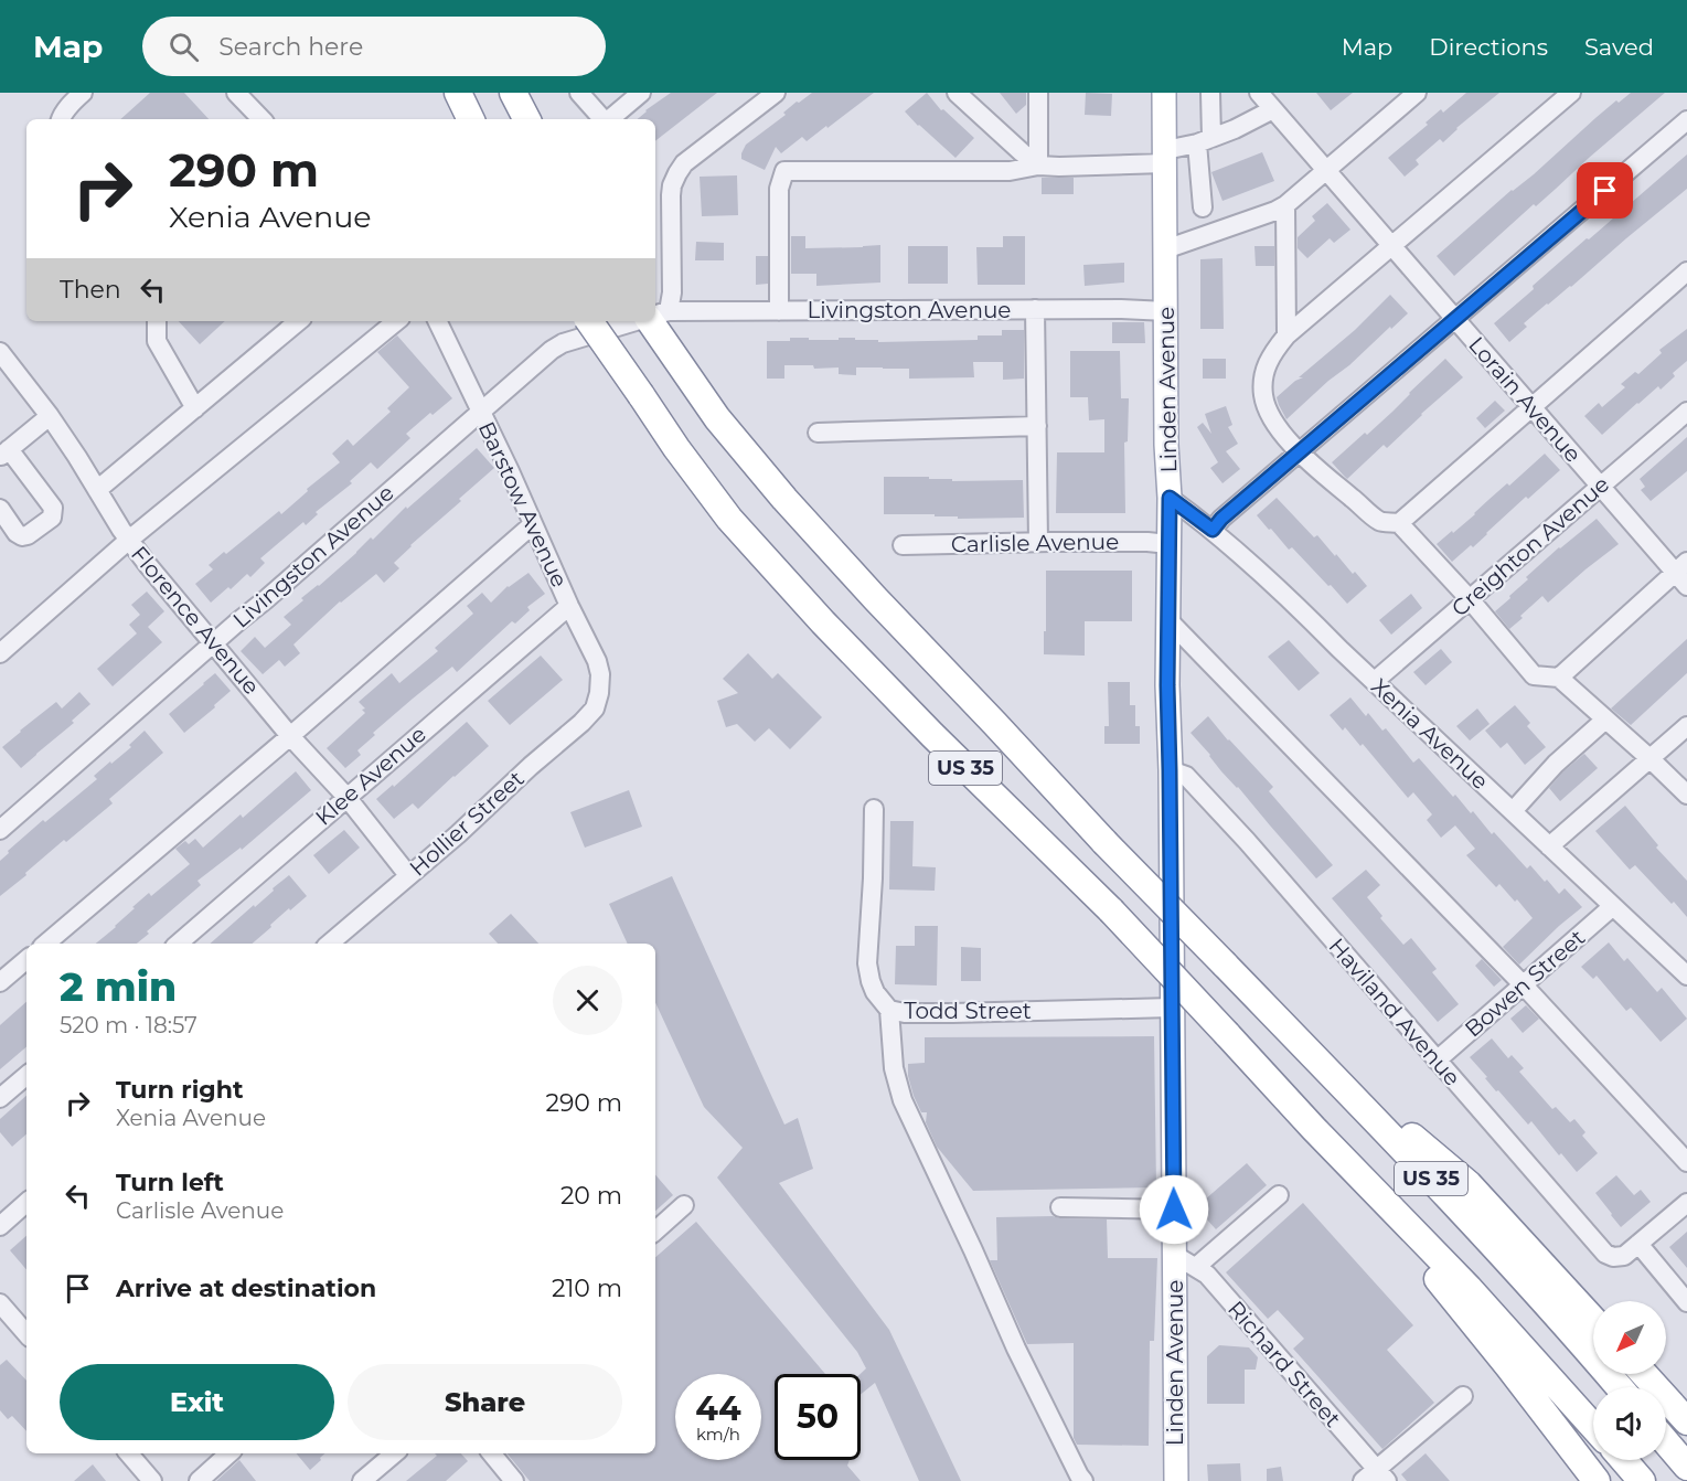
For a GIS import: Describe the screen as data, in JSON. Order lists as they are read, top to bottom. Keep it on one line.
{"streets":{"highway":["US 35"],"main road":["Linden Avenue"],"street":["Livingston Avenue","Lorain Avenue","Barstow Avenue","Carlisle Avenue","Creighton Avenue","Florence Avenue","Xenia Avenue","Klee Avenue","Hollier Street","Bowen Street","Todd Street","Haviland Avenue","Richard Street"]},"crossings":[["Livingston Avenue","Linden Avenue"],["Livingston Avenue","Barstow Avenue"],["Livingston Avenue","Florence Avenue"],["Linden Avenue","Carlisle Avenue"],["Linden Avenue","Xenia Avenue"],["Linden Avenue","Todd Street"],["Linden Avenue","Haviland Avenue"],["Linden Avenue","Richard Street"],["Lorain Avenue","Creighton Avenue"],["Barstow Avenue","Klee Avenue"],["Barstow Avenue","Hollier Street"],["Creighton Avenue","Xenia Avenue"],["Florence Avenue","Klee Avenue"],["Florence Avenue","Hollier Street"],["Xenia Avenue","Bowen Street"],["Bowen Street","Haviland Avenue"]],"north":"bottom left","page":{"header":"Map","search":"Search here","nav":["Map","Directions","Saved"],"turn":["290 m","Xenia Avenue"],"then":"Then","heading":["2 min","520 m · 18:57"],"list":[{"name":"Turn right","note":"Xenia Avenue","value":"290 m"},{"name":"Turn left","note":"Carlisle Avenue","value":"20 m"},{"name":"Arrive at destination","value":"210 m"}],"buttons":["Exit","Share"],"speed":"44 km/h","limit":"50"}}
